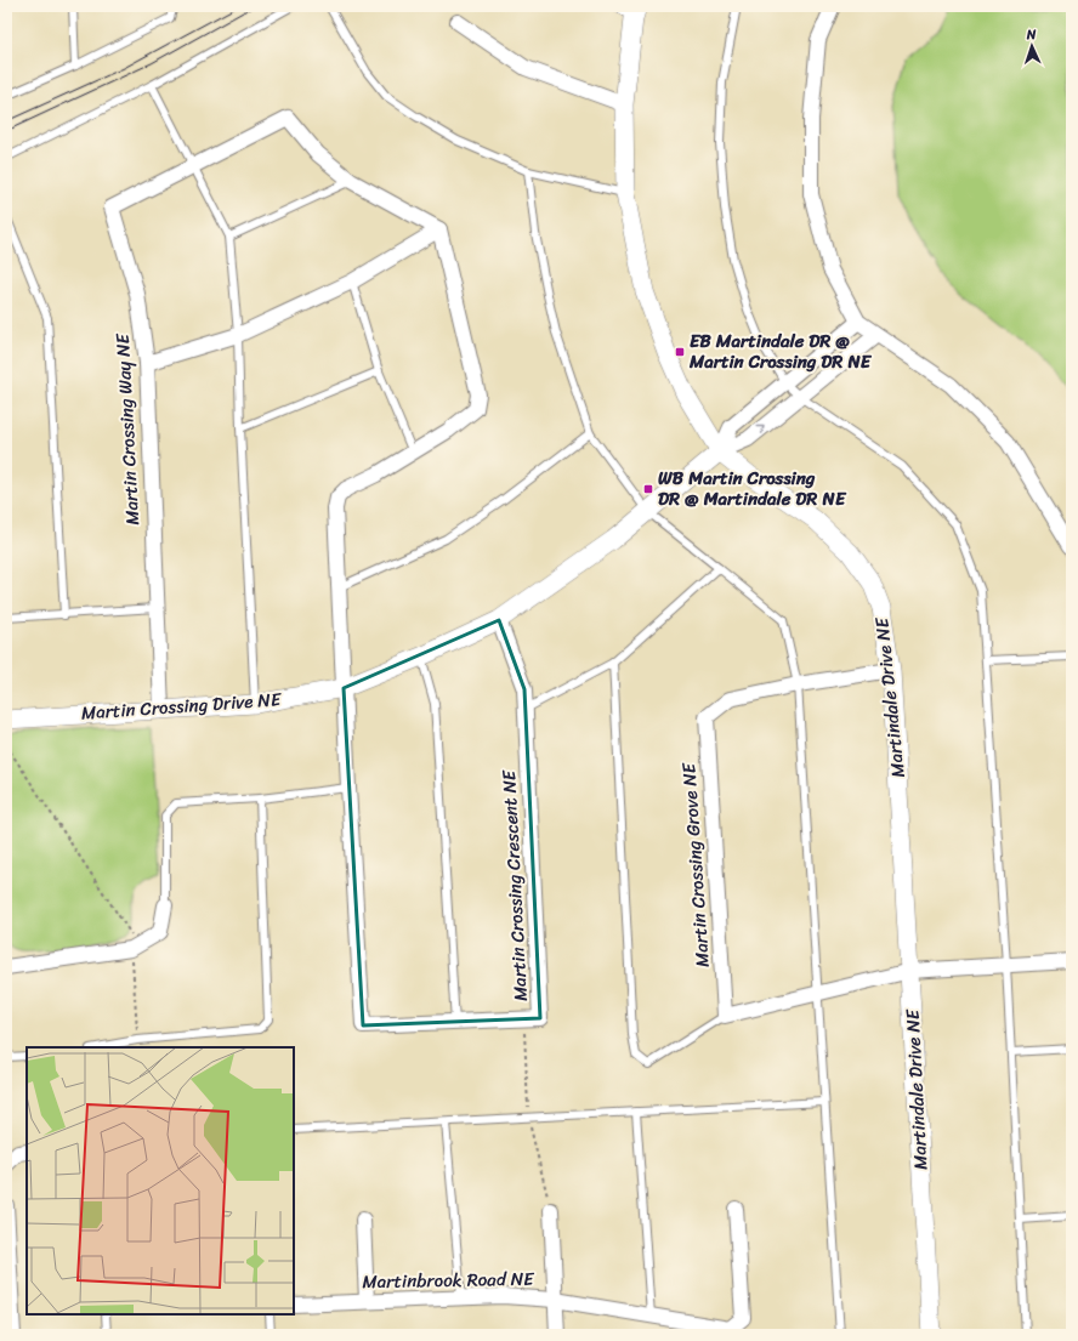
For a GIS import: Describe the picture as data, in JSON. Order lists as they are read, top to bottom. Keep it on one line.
{"streets":{"street":["Martin Crossing Way NE","Martindale Drive NE","Martin Crossing Drive NE","Martin Crossing Grove NE","Martin Crossing Crescent NE","Martinbrook Road NE"]},"crossings":[["Martin Crossing Way NE","Martin Crossing Drive NE"],["Martindale Drive NE","Martin Crossing Drive NE"],["Martindale Drive NE","Martin Crossing Grove NE"],["Martin Crossing Drive NE","Martin Crossing Crescent NE"]],"places":{"transit":["EB Martindale DR @ Martin Crossing DR NE","WB Martin Crossing DR @ Martindale DR NE"]},"north":"top"}
